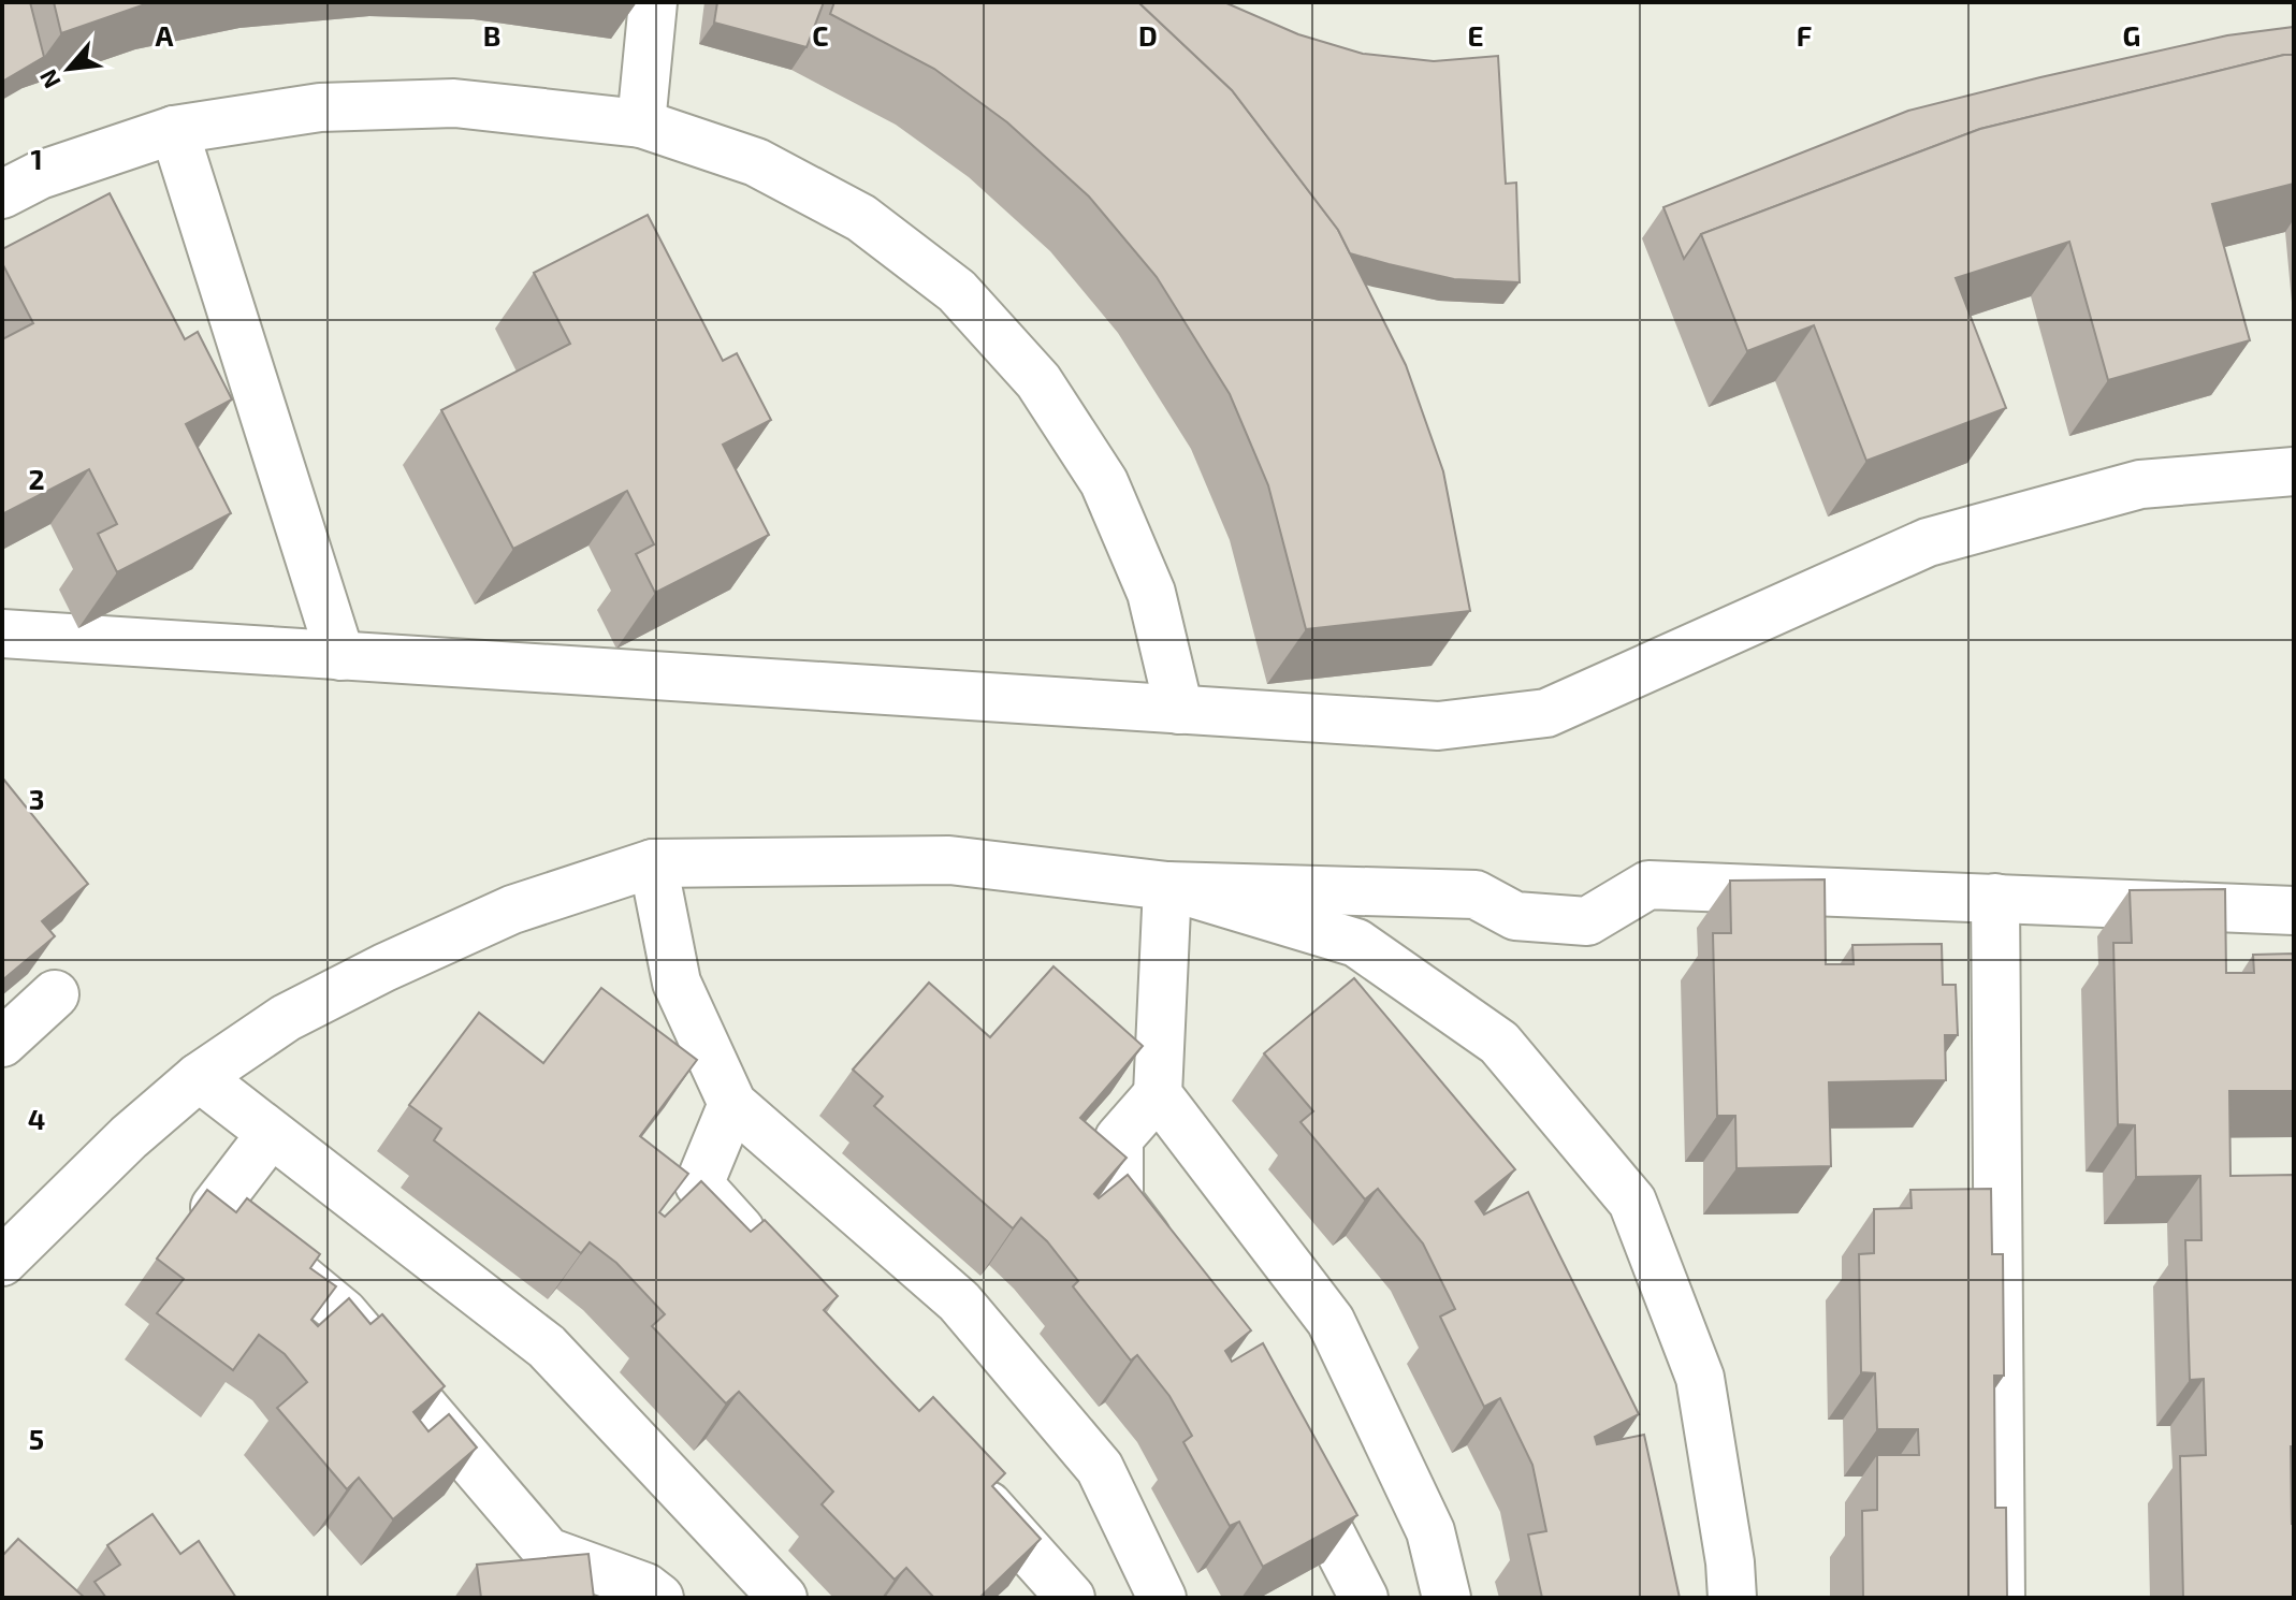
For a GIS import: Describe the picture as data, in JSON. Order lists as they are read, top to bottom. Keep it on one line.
{"north":"bottom left","grid":{"columns":["A","B","C","D","E","F","G"],"rows":["1","2","3","4","5"]}}
